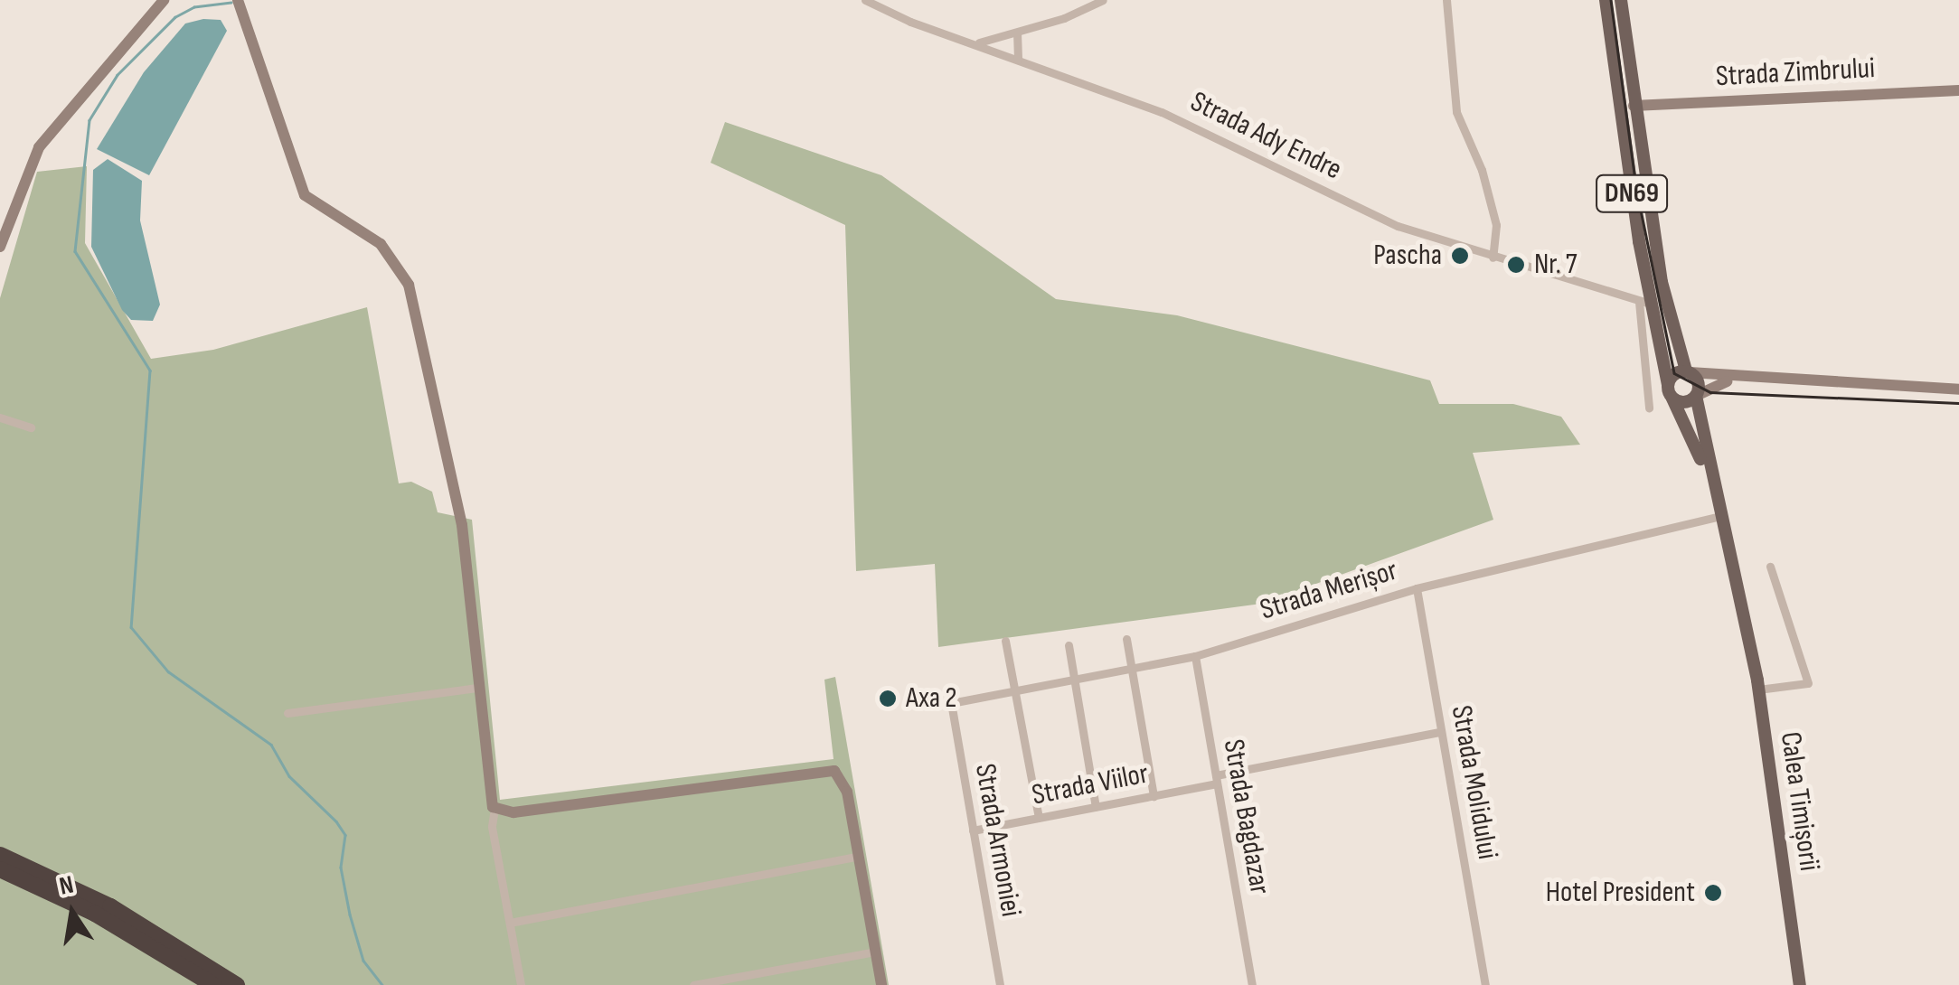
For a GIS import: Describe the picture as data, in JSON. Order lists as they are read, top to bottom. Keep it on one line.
{"streets":{"main road":["DN69","Calea Timișorii"],"street":["Strada Zimbrului","Strada Ady Endre","Strada Merișor","Strada Molidului","Strada Viilor","Strada Bagdazar","Strada Armoniei"]},"crossings":[["Strada Zimbrului","DN69"],["Strada Ady Endre","Calea Timișorii"],["DN69","Calea Timișorii"],["Strada Merișor","Strada Molidului"],["Strada Merișor","Calea Timișorii"],["Strada Merișor","Strada Bagdazar"],["Strada Merișor","Strada Armoniei"],["Strada Molidului","Strada Viilor"],["Strada Viilor","Strada Bagdazar"],["Strada Viilor","Strada Armoniei"]],"places":["Pascha","Nr. 7","Axa 2","Hotel President"],"north":"top"}
